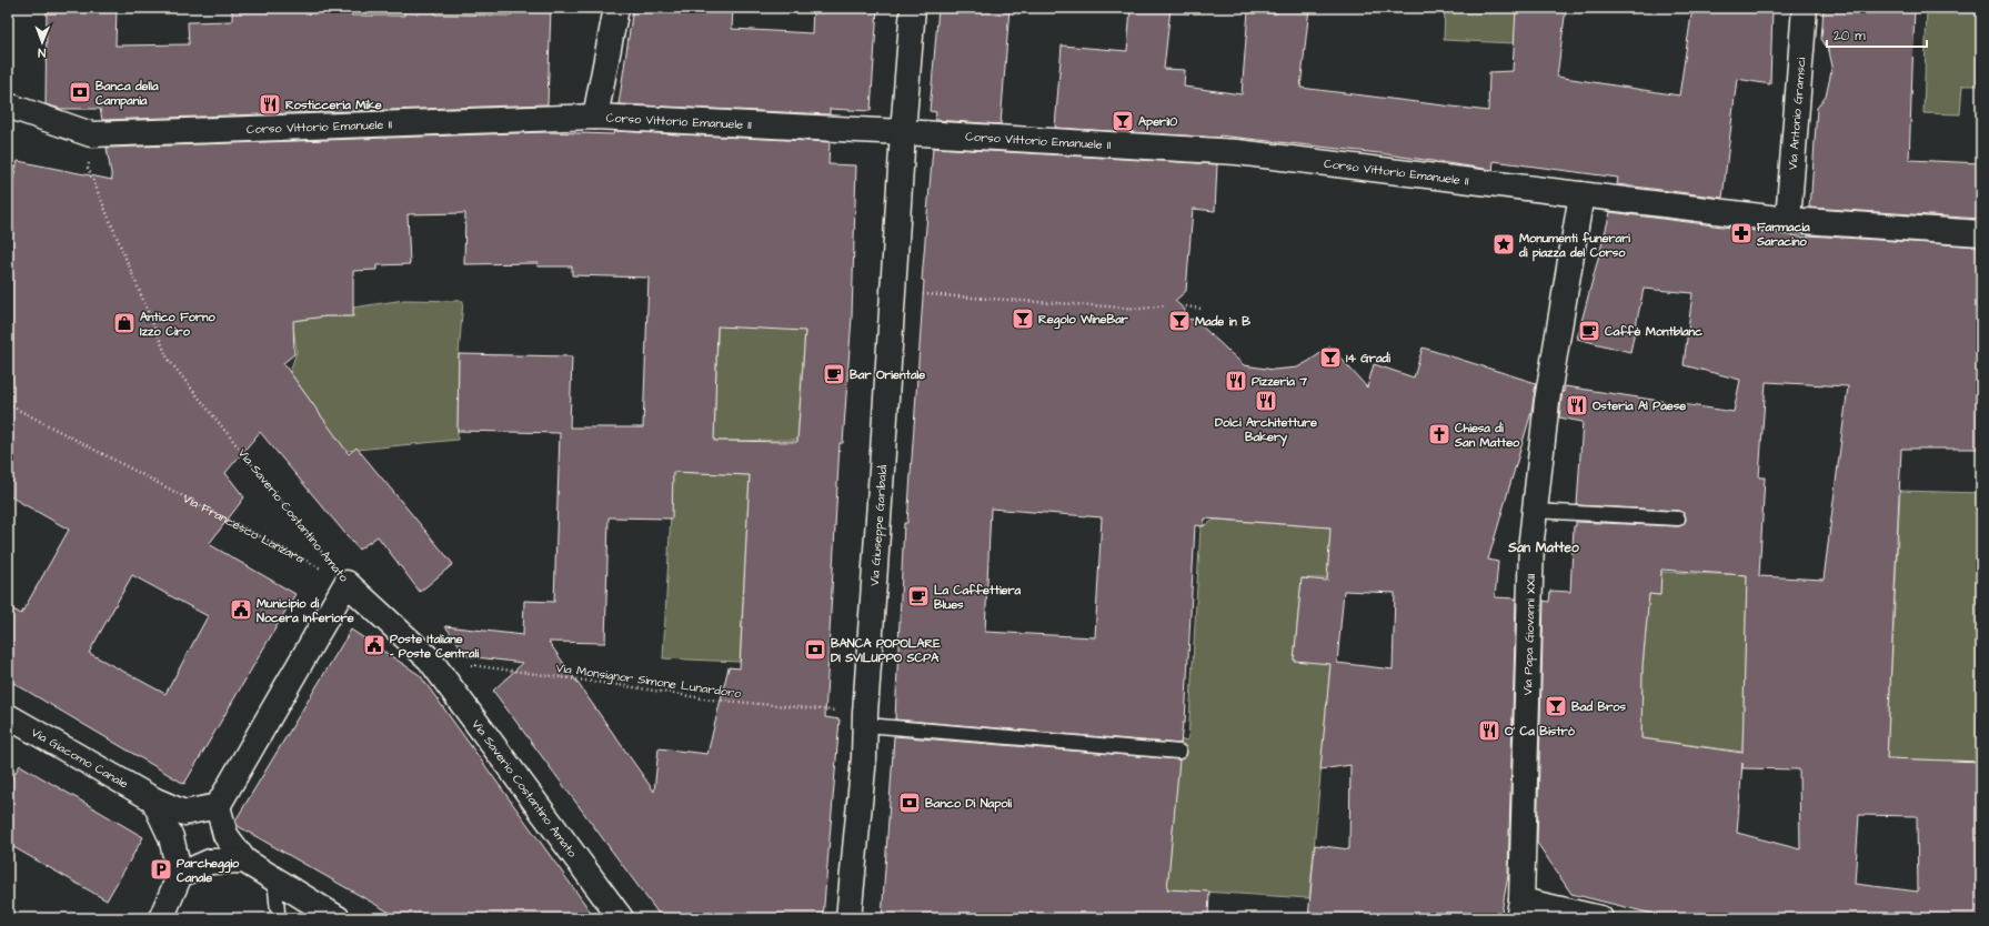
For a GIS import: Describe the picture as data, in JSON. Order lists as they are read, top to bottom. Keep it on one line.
{"streets":{"street":["Via Antonio Gramsci","Corso Vittorio Emanuele II","Via Saverio Costantino Amato","Via Giuseppe Garibaldi","Via Papa Giovanni XXIII","Via Giacomo Canale"],"path":["Via Francesco Lanzara","Via Monsignor Simone Lunardoro"]},"crossings":[["Via Antonio Gramsci","Corso Vittorio Emanuele II"],["Corso Vittorio Emanuele II","Via Saverio Costantino Amato"],["Corso Vittorio Emanuele II","Via Giuseppe Garibaldi"],["Corso Vittorio Emanuele II","Via Papa Giovanni XXIII"],["Via Saverio Costantino Amato","Via Francesco Lanzara"],["Via Saverio Costantino Amato","Via Monsignor Simone Lunardoro"],["Via Giuseppe Garibaldi","Via Monsignor Simone Lunardoro"]],"districts":["San Matteo"],"places":{"bank":["Banca della Campania","BANCA POPOLARE DI SVILUPPO SCPA","Banco Di Napoli"],"restaurant":["Rosticceria Mike","Pizzeria 7","Dolci Architetture Bakery","Osteria Al Paese","O' Ca Bistrò"],"bar":["Aperi10","Regolo WineBar","Made in B","14 Gradi","Bad Bros"],"pharmacy":["Farmacia Saracino"],"place":["Monumenti funerari di piazza del Corso"],"shop":["Antico Forno Izzo Ciro"],"cafe":["Caffè Montblanc","Bar Orientale","La Caffettiera Blues"],"church":["Chiesa di San Matteo"],"public building":["Municipio di Nocera Inferiore","Poste Italiane - Poste Centrali"],"parking":["Parcheggio Canale"]},"scale_bar":"20 m","north":"bottom"}
